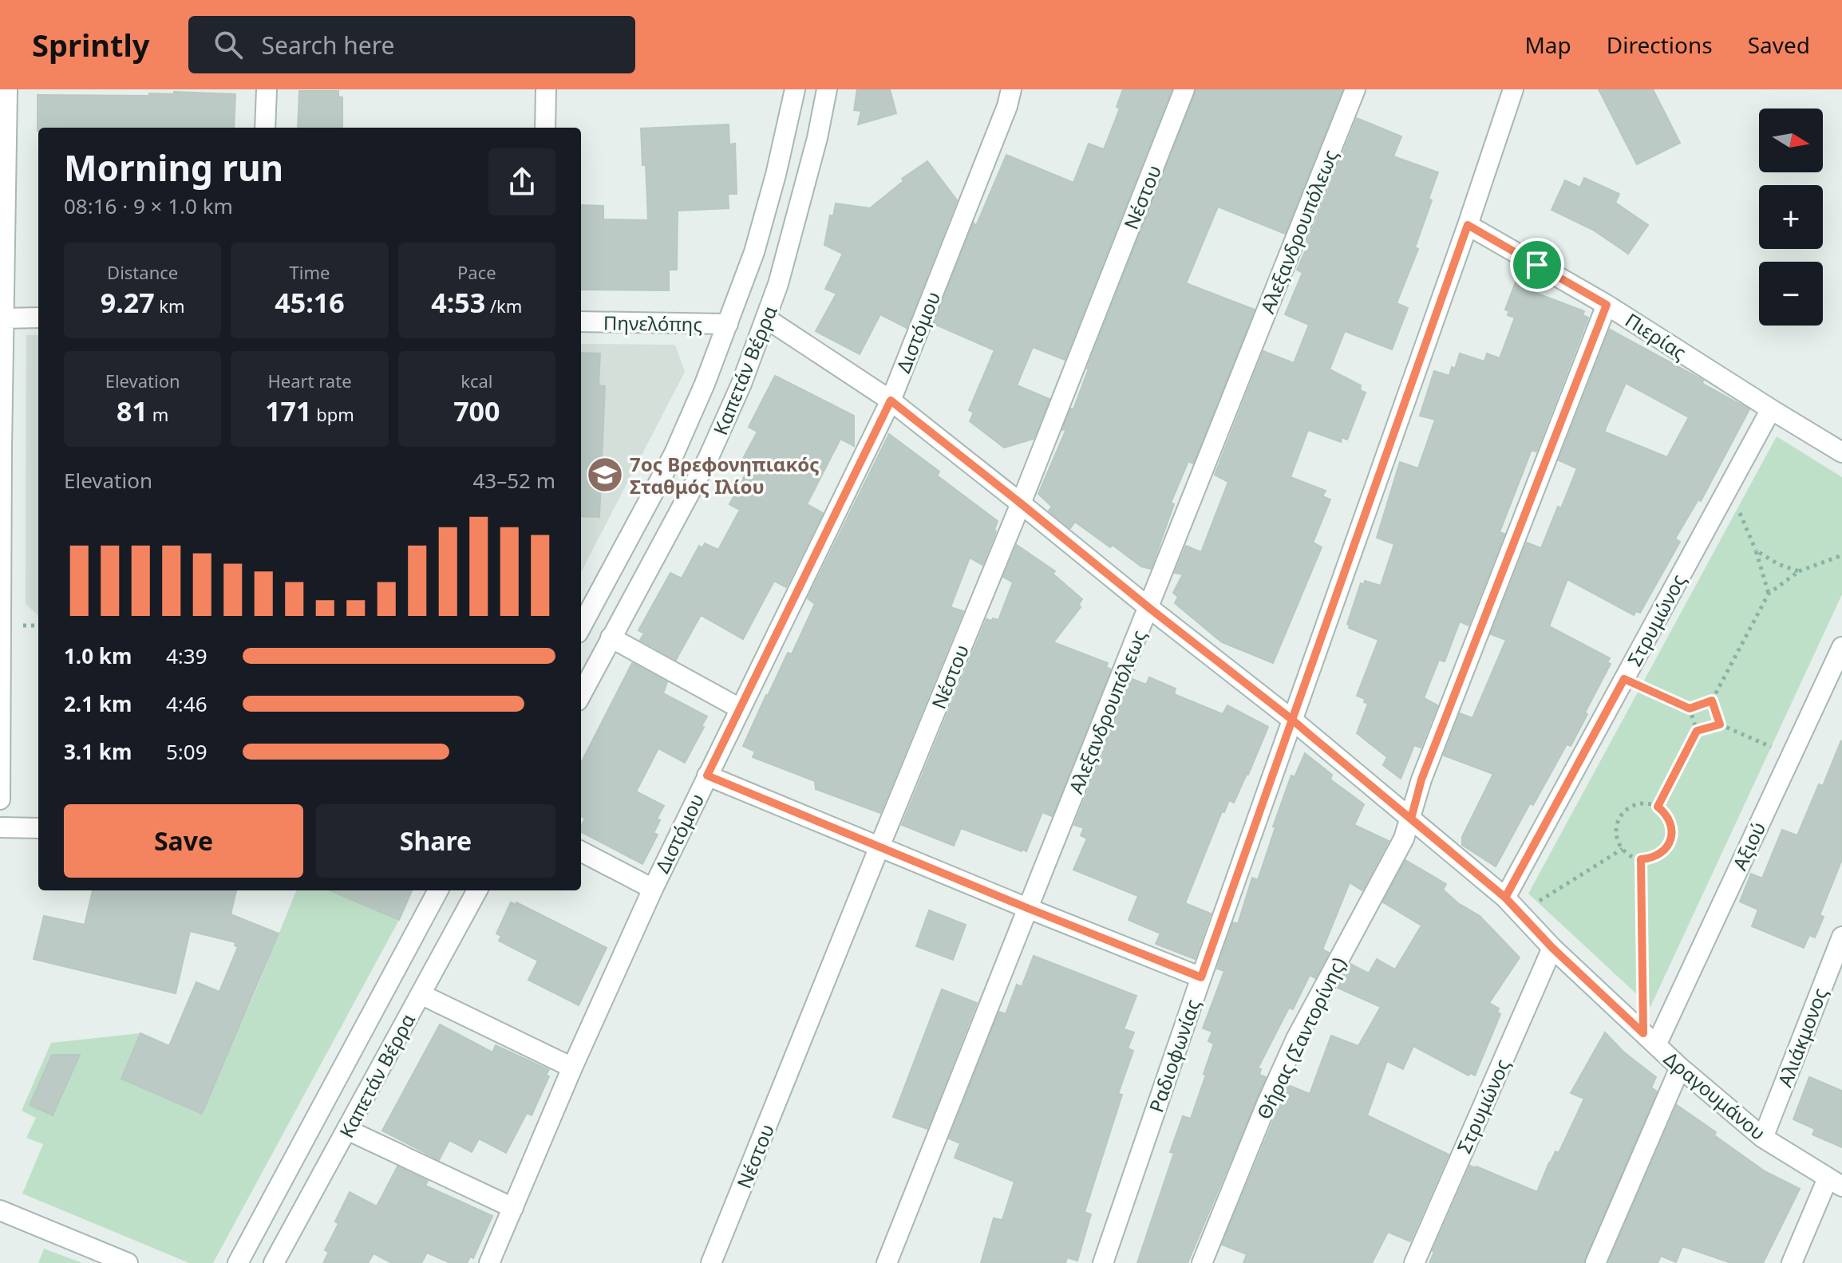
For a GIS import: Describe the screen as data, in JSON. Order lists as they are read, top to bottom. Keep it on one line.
{"streets":{"street":["Νέστου","Αλεξανδρουπόλεως","Πηνελόπης","Διστόμου","Πιερίας","Καπετάν Βέρρα","Στρυμώνος","Αξιού","Αλιάκμονος","Θήρας (Σαντορίνης)","Ραδιοφωνίας","Δραγουμάνου"]},"crossings":[["Νέστου","Δραγουμάνου"],["Αλεξανδρουπόλεως","Δραγουμάνου"],["Πηνελόπης","Καπετάν Βέρρα"],["Διστόμου","Δραγουμάνου"],["Πιερίας","Στρυμώνος"],["Πιερίας","Θήρας (Σαντορίνης)"],["Πιερίας","Ραδιοφωνίας"],["Καπετάν Βέρρα","Δραγουμάνου"],["Στρυμώνος","Δραγουμάνου"],["Αξιού","Δραγουμάνου"],["Αλιάκμονος","Δραγουμάνου"],["Θήρας (Σαντορίνης)","Δραγουμάνου"],["Ραδιοφωνίας","Δραγουμάνου"]],"places":{"school or university":["7ος Βρεφονηπιακός Σταθμός Ιλίου"]},"north":"right","page":{"header":"Sprintly","search":"Search here","nav":["Map","Directions","Saved"],"map_buttons":["+","−"],"heading":["Morning run","08:16 · 9 × 1.0 km"],"stats":[["Distance","9.27 km"],["Time","45:16"],["Pace","4:53 /km"],["Elevation","81 m"],["Heart rate","171 bpm"],["kcal","700"]],"chart":["Elevation","43–52 m"],"list":[{"name":"1.0 km","note":"4:39"},{"name":"2.1 km","note":"4:46"},{"name":"3.1 km","note":"5:09"}],"buttons":["Save","Share"]}}
